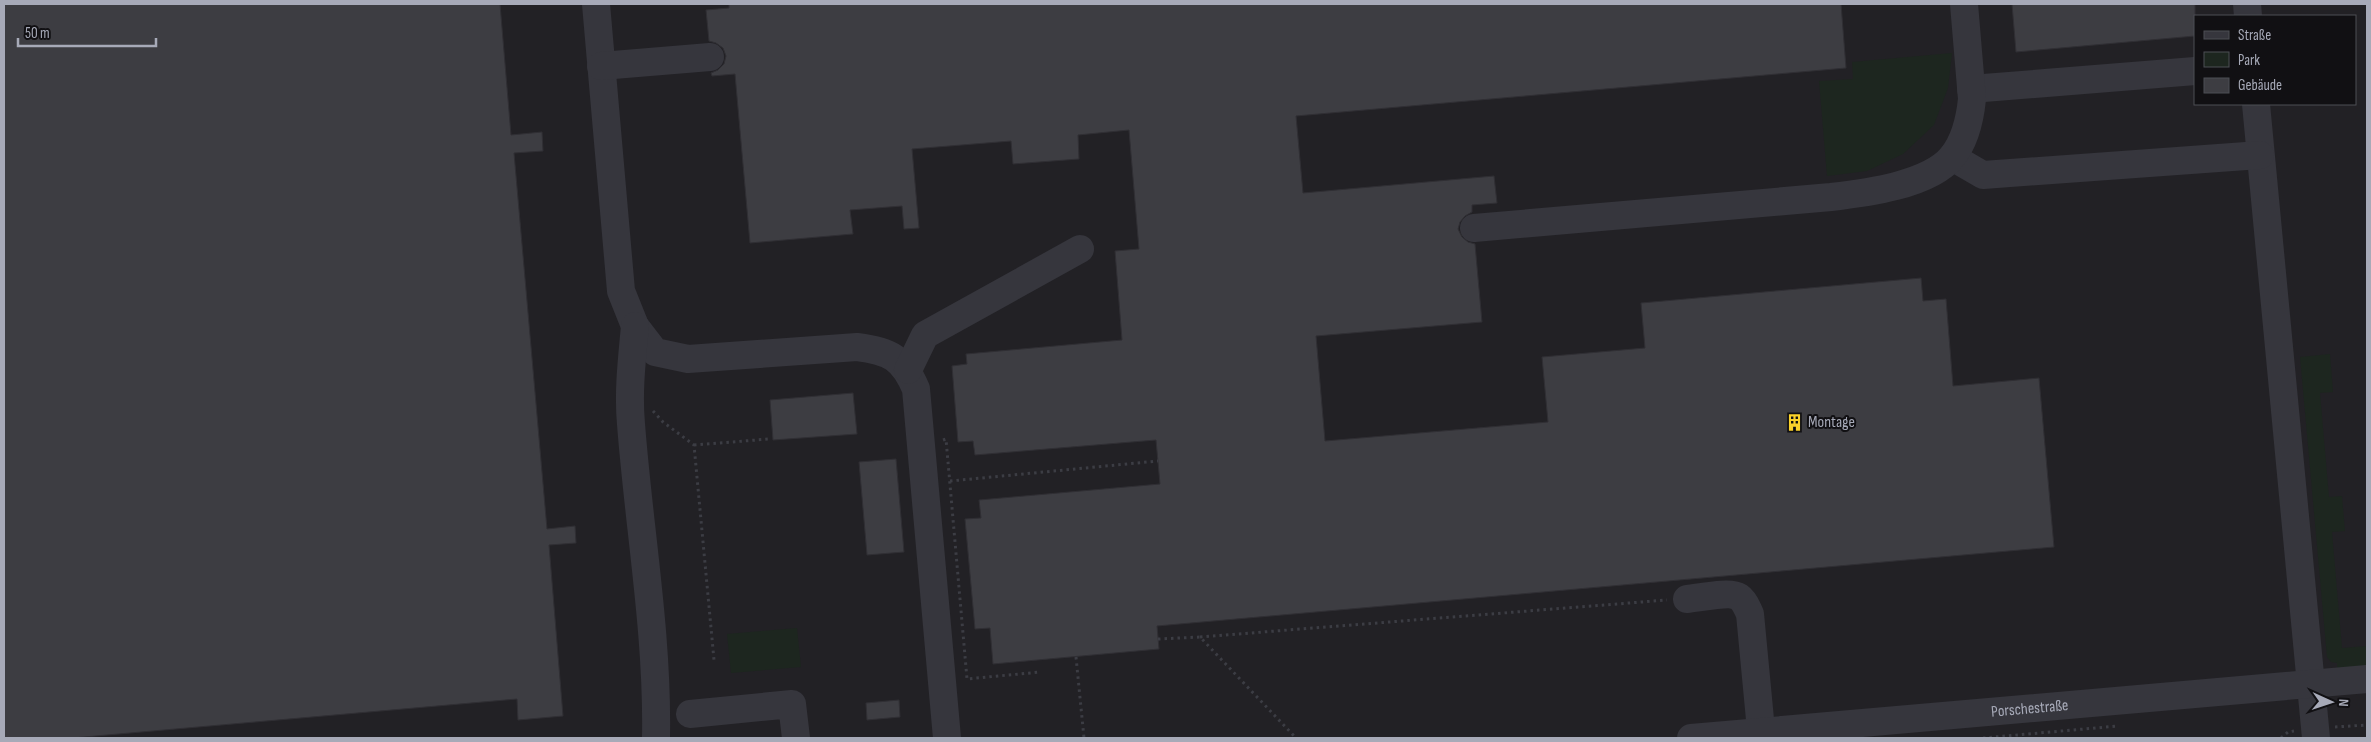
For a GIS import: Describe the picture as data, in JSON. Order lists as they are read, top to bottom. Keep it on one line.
{"streets":{"lane":["Porschestraße"]},"places":{"building":["Montage"]},"legend":["Straße","Park","Gebäude"],"scale_bar":"50 m","north":"right"}
